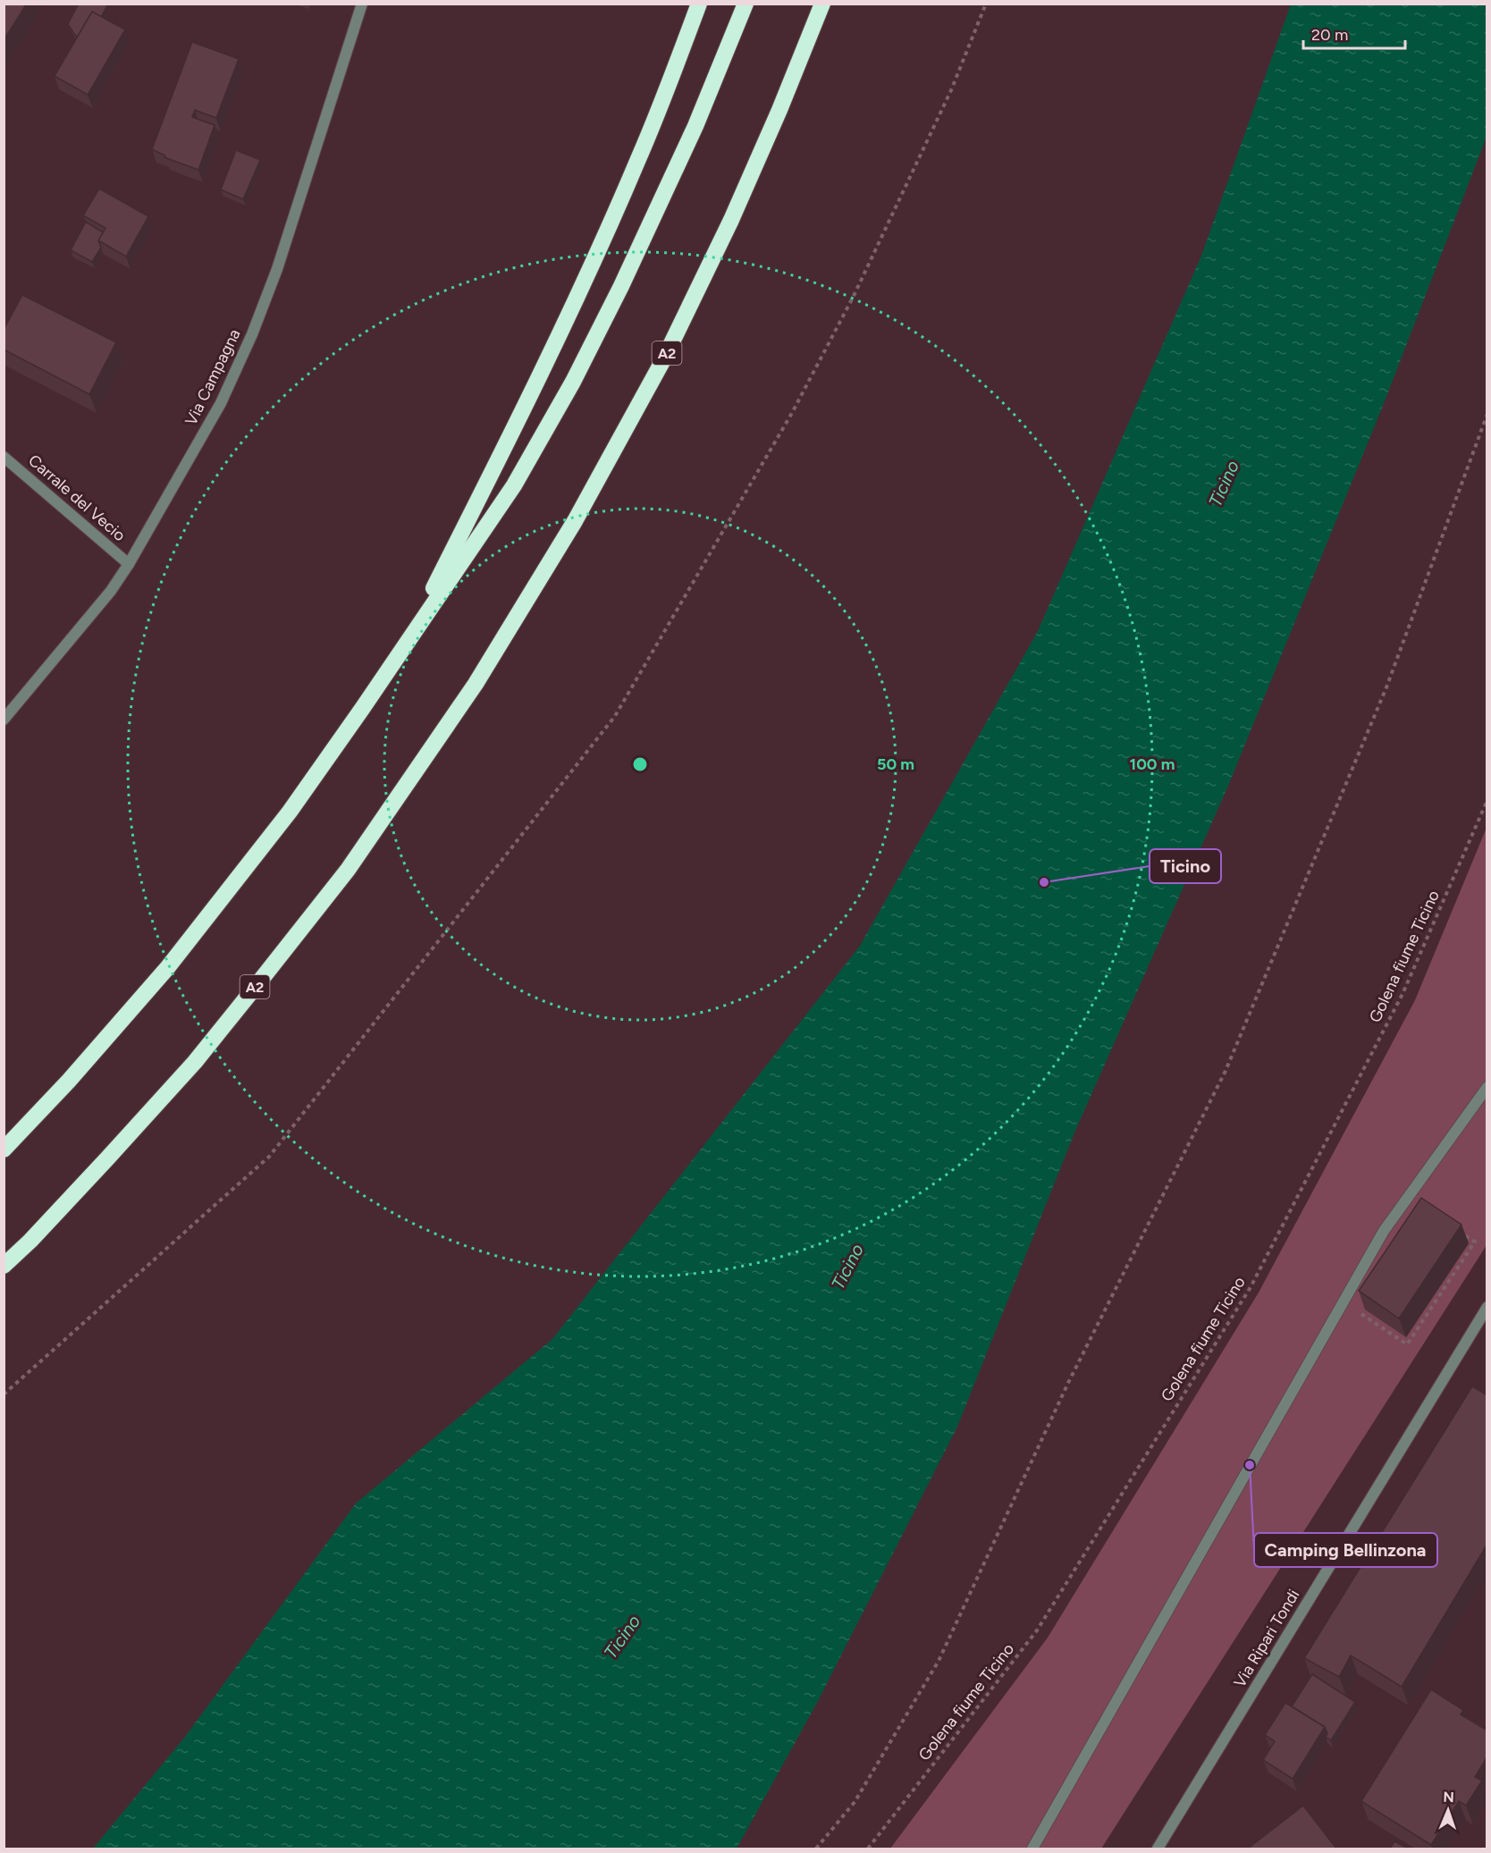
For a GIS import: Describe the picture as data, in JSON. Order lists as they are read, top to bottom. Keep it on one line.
{"streets":{"highway":["A2"],"street":["Via Campagna","Carrale del Vecio","Via Ripari Tondi"],"path":["Golena fiume Ticino"]},"crossings":[["Via Campagna","Carrale del Vecio"]],"water":["Ticino"],"places":["Ticino","Camping Bellinzona"],"scale_bar":"20 m","north":"top","rings":["50 m","100 m"]}
